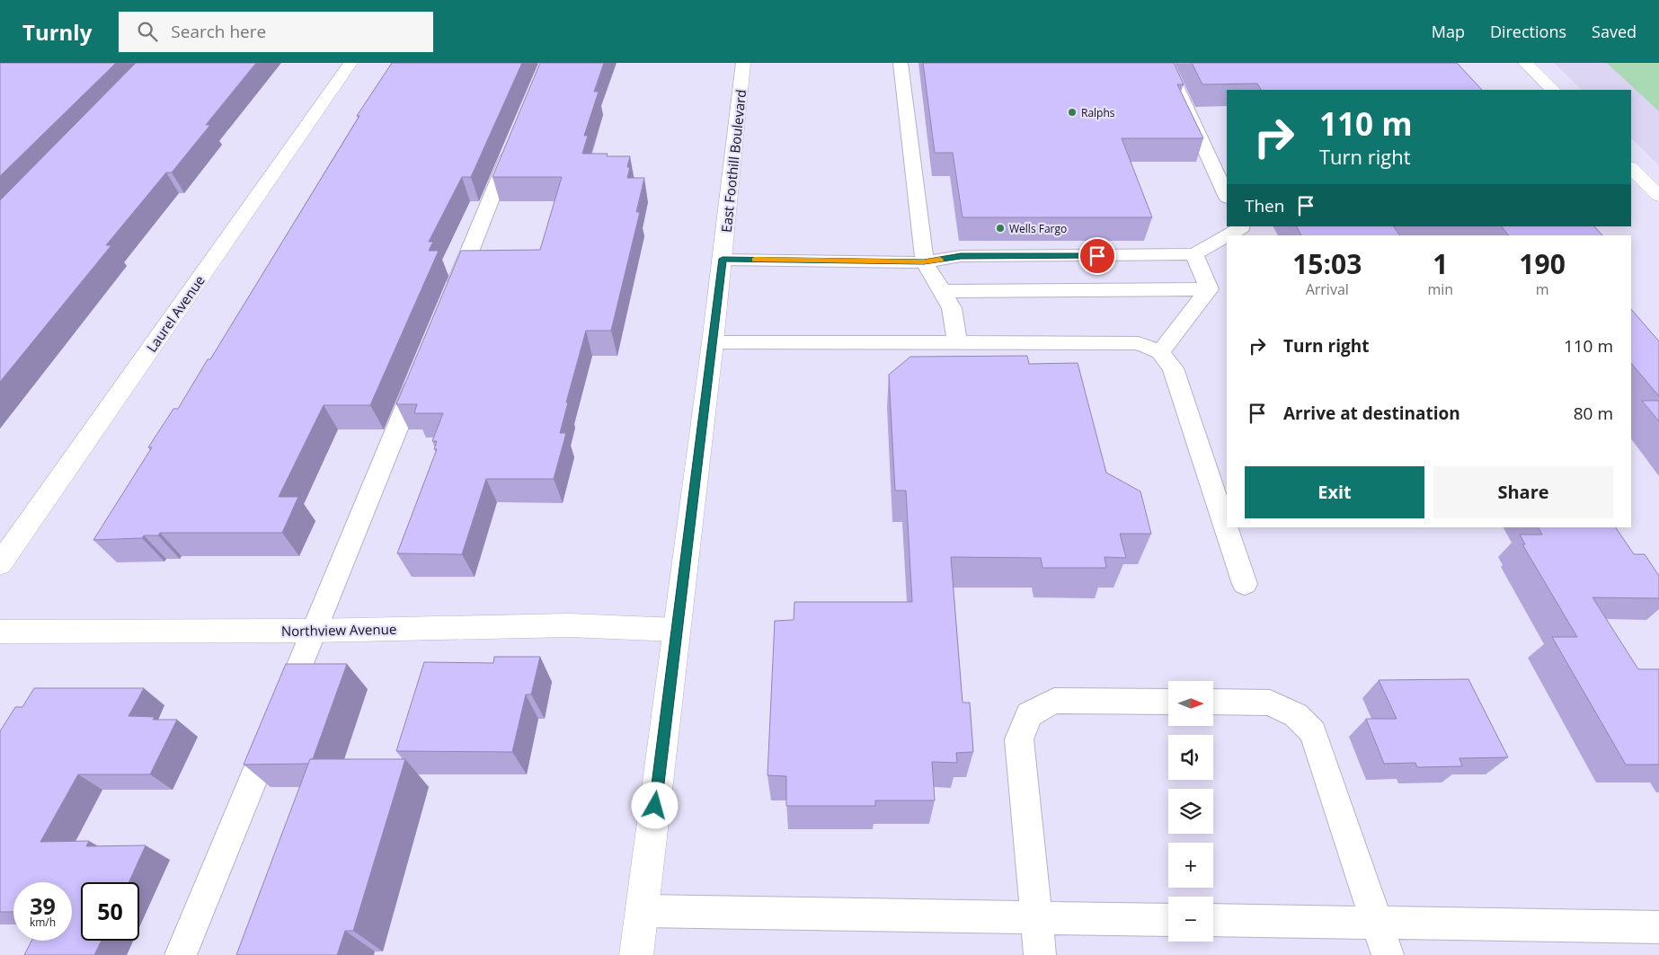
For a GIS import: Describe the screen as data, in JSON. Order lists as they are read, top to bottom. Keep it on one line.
{"streets":{"street":["East Foothill Boulevard","Laurel Avenue","Northview Avenue"]},"crossings":[["East Foothill Boulevard","Northview Avenue"]],"places":["Ralphs","Wells Fargo"],"north":"right","page":{"header":"Turnly","search":"Search here","nav":["Map","Directions","Saved"],"turn":["110 m","Turn right"],"then":"Then","eta":["15:03","Arrival","1","min","190","m"],"list":[{"name":"Turn right","value":"110 m"},{"name":"Arrive at destination","value":"80 m"}],"buttons":["Exit","Share"],"map_buttons":["+","−"],"speed":"39 km/h","limit":"50"}}
